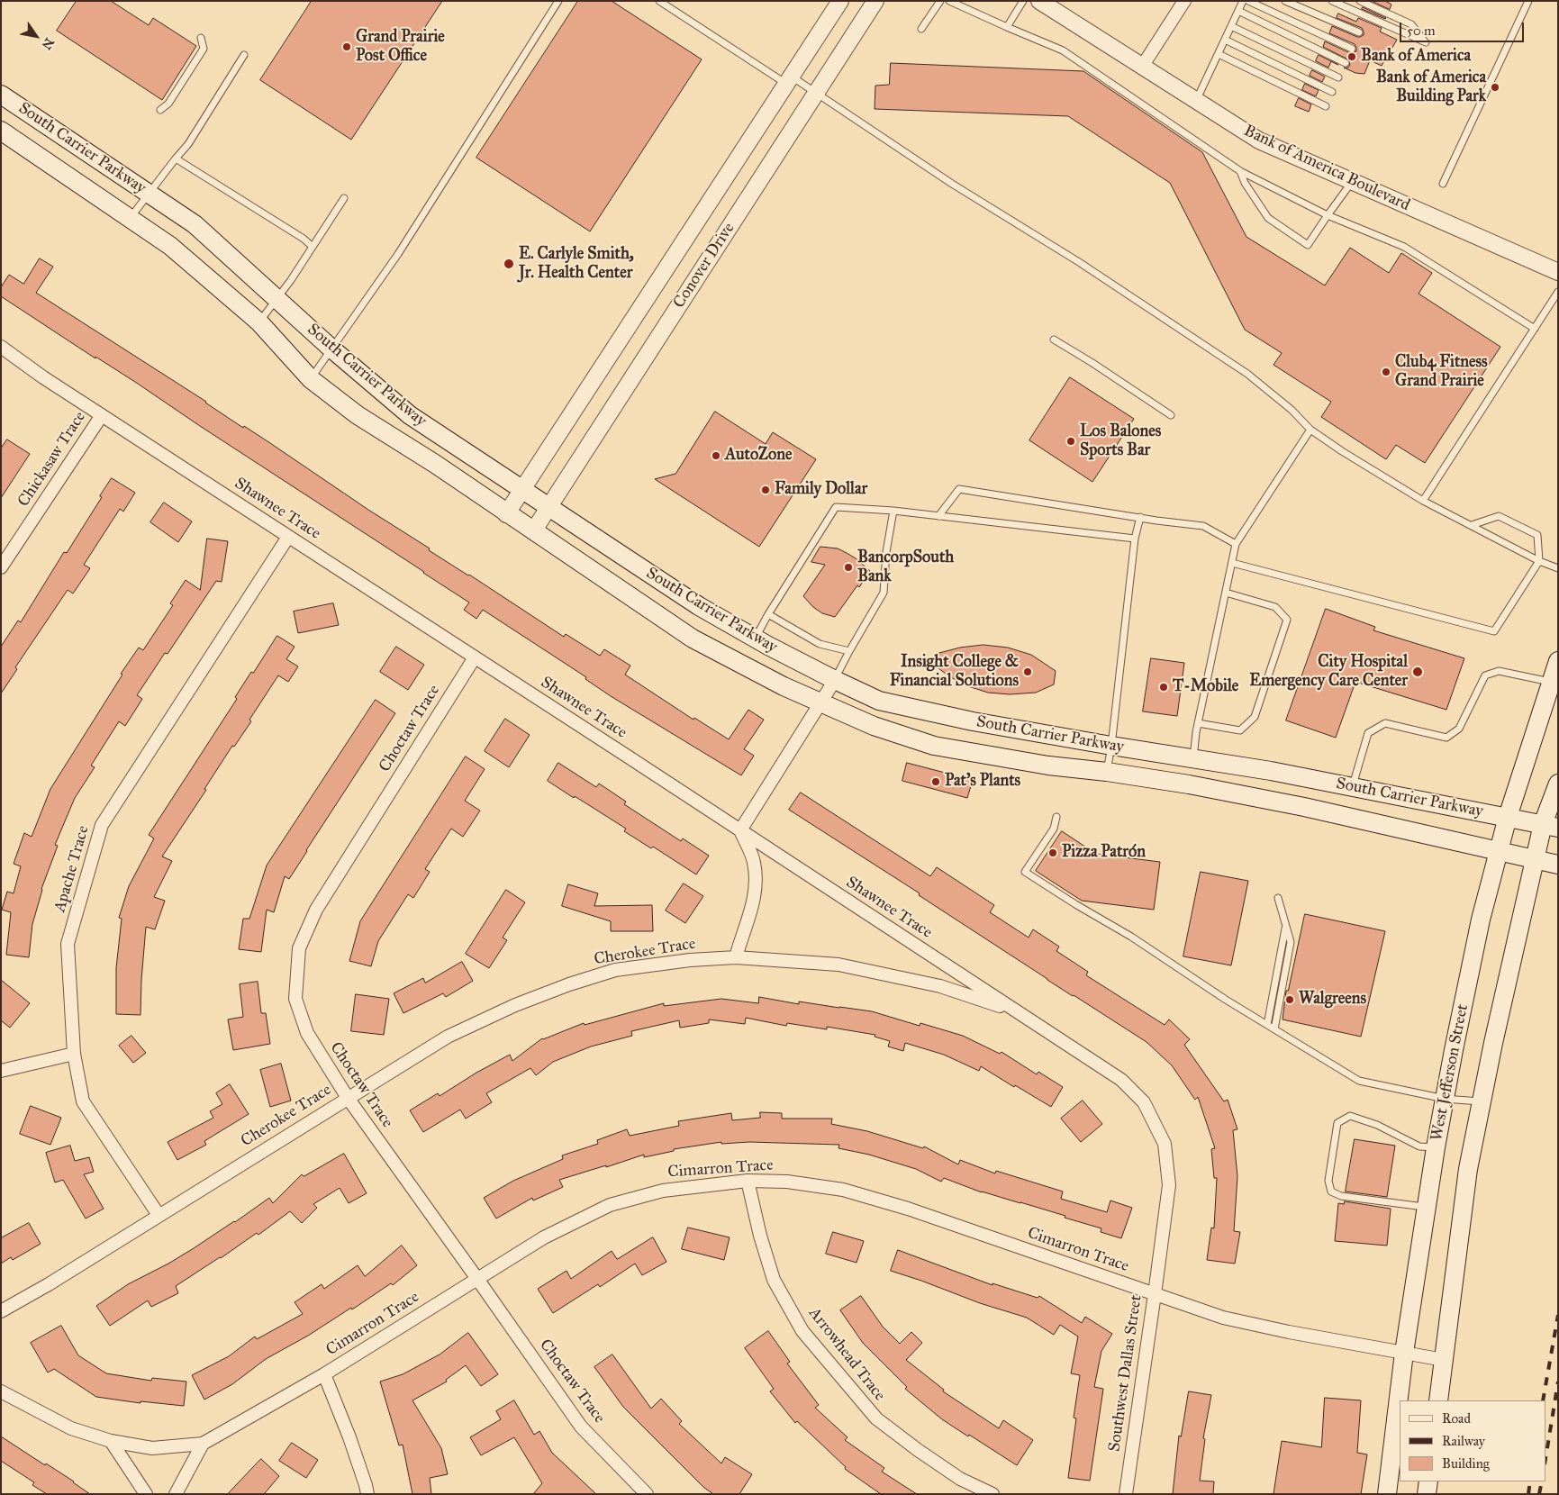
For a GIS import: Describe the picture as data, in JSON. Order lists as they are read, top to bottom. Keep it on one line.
{"streets":{"main road":["South Carrier Parkway","West Jefferson Street"],"street":["Bank of America Boulevard","Conover Drive","Chickasaw Trace","Shawnee Trace","Choctaw Trace","Apache Trace","Cherokee Trace","Cimarron Trace","Arrowhead Trace","Southwest Dallas Street"]},"crossings":[["South Carrier Parkway","Conover Drive"],["South Carrier Parkway","West Jefferson Street"],["Chickasaw Trace","Shawnee Trace"],["Shawnee Trace","Choctaw Trace"],["Shawnee Trace","Apache Trace"],["Shawnee Trace","Cherokee Trace"],["Shawnee Trace","Southwest Dallas Street"],["Choctaw Trace","Cherokee Trace"],["Choctaw Trace","Cimarron Trace"],["Apache Trace","Cherokee Trace"],["West Jefferson Street","Cimarron Trace"],["Cimarron Trace","Arrowhead Trace"],["Cimarron Trace","Southwest Dallas Street"]],"places":["Grand Prairie Post Office","Bank of America","Bank of America Building Park","E. Carlyle Smith, Jr. Health Center","Club4 Fitness Grand Prairie","Los Balones Sports Bar","AutoZone","Family Dollar","BancorpSouth Bank","Insight College & Financial Solutions","City Hospital Emergency Care Center","T-Mobile","Pat's Plants","Pizza Patrón","Walgreens"],"legend":["Road","Railway","Building"],"scale_bar":"50 m","north":"bottom right"}
